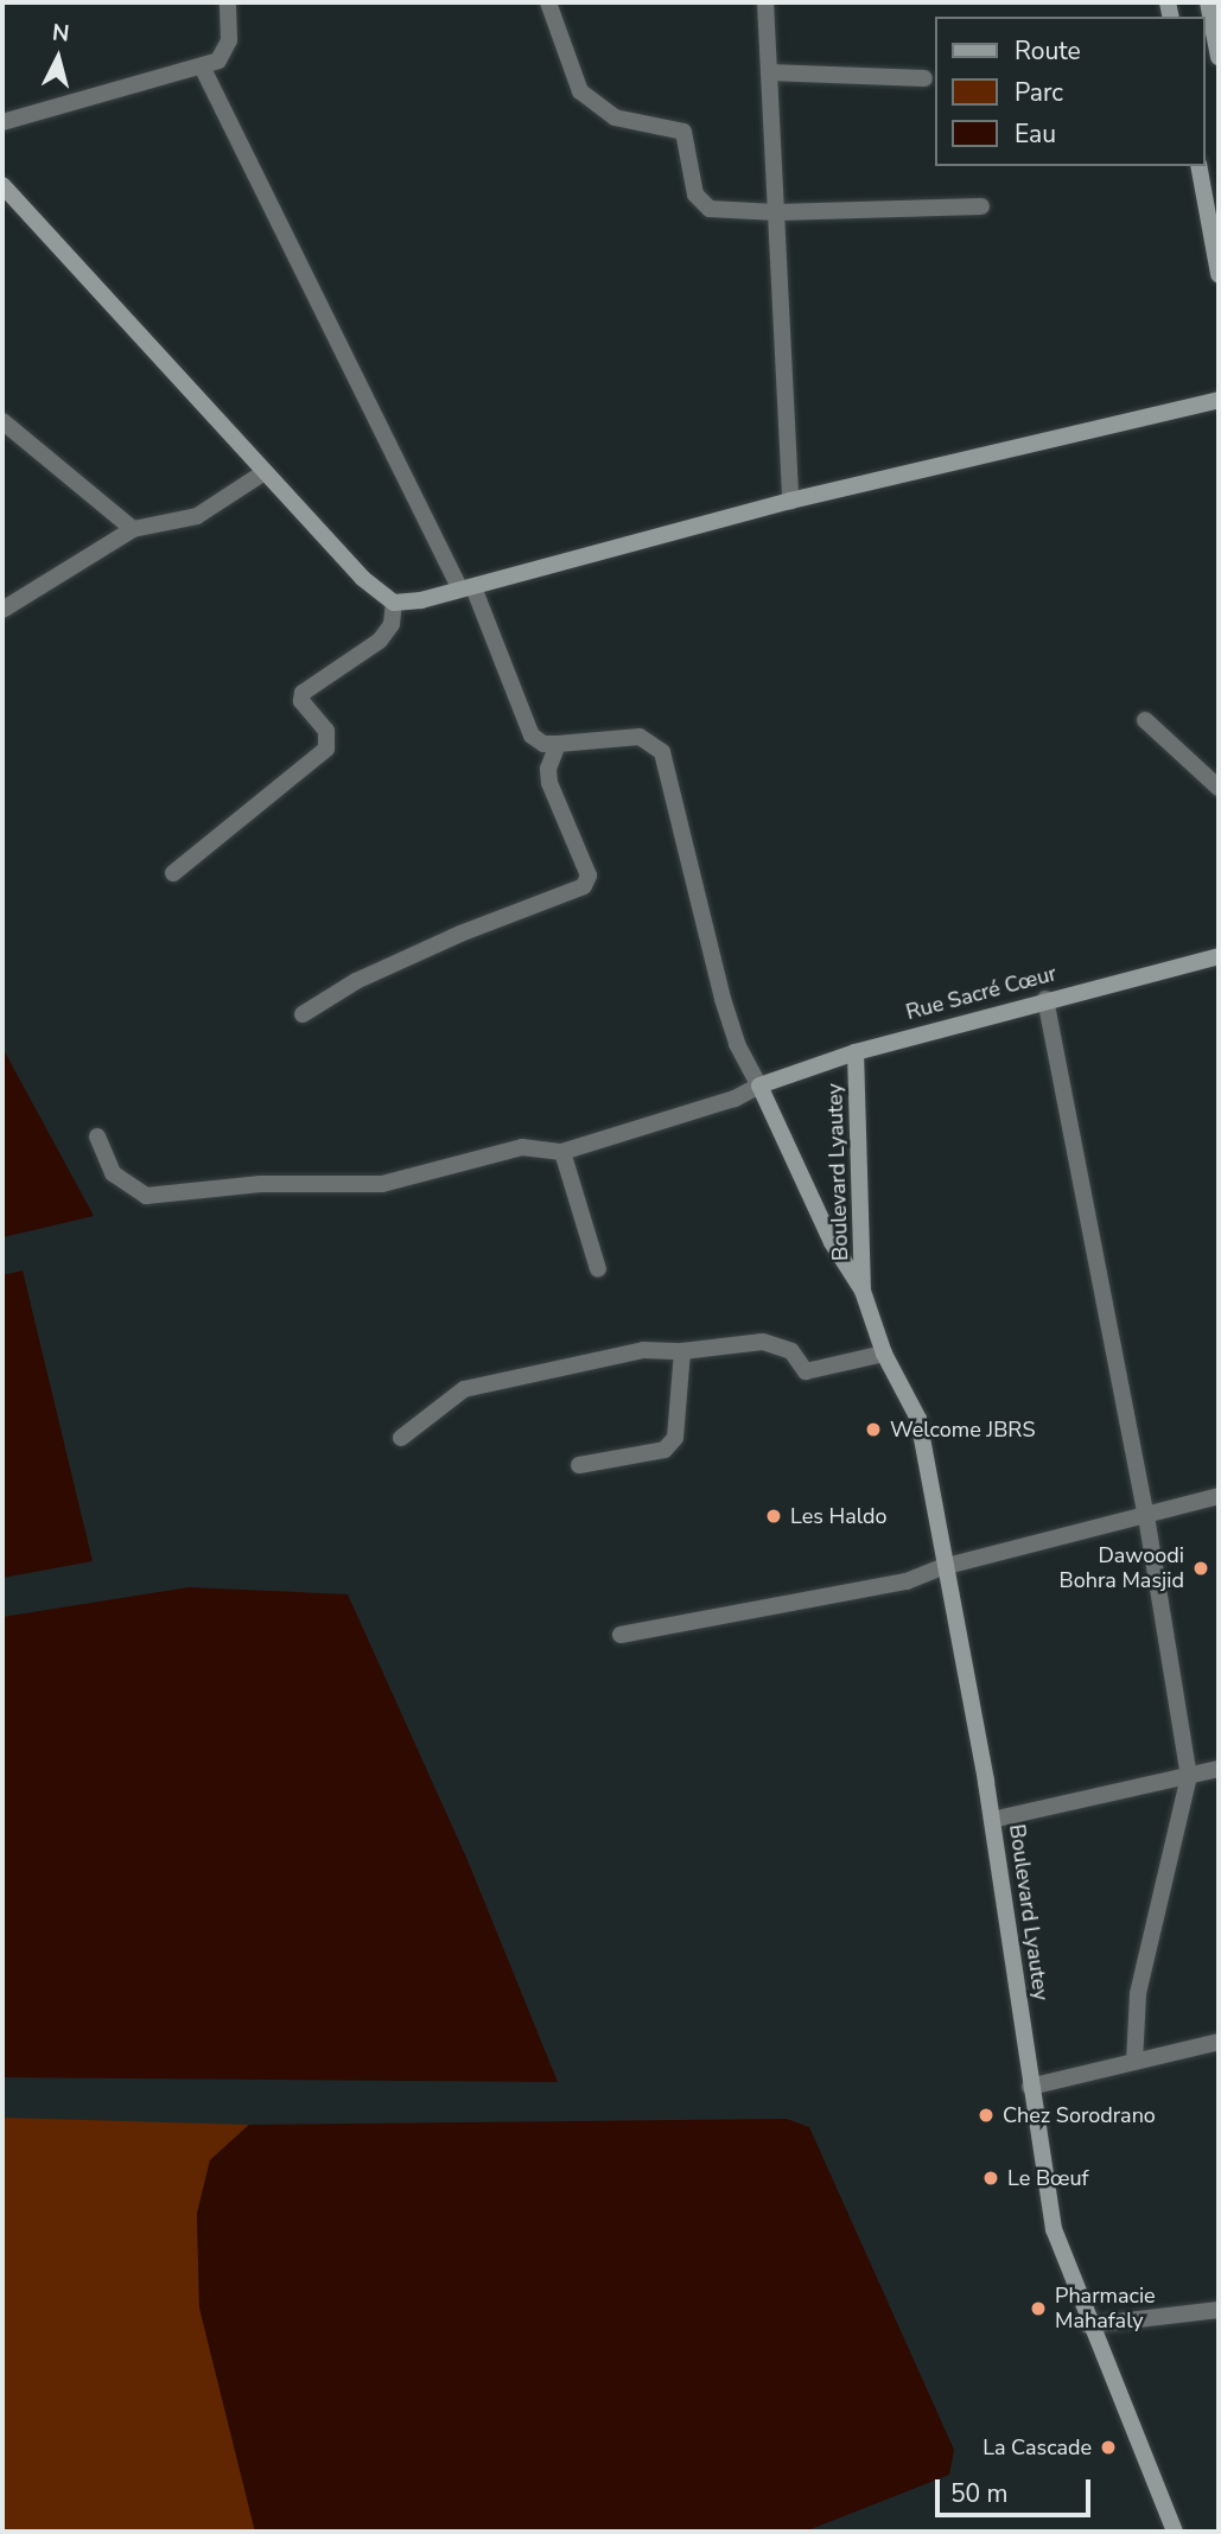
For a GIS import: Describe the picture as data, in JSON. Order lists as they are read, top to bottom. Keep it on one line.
{"streets":{"street":["Rue Sacré Cœur","Boulevard Lyautey"]},"crossings":[["Rue Sacré Cœur","Boulevard Lyautey"]],"places":["Welcome JBRS","Les Haldo","Dawoodi Bohra Masjid","Chez Sorodrano","Le Bœuf","Pharmacie Mahafaly","La Cascade"],"legend":["Route","Parc","Eau"],"scale_bar":"50 m","north":"top"}
